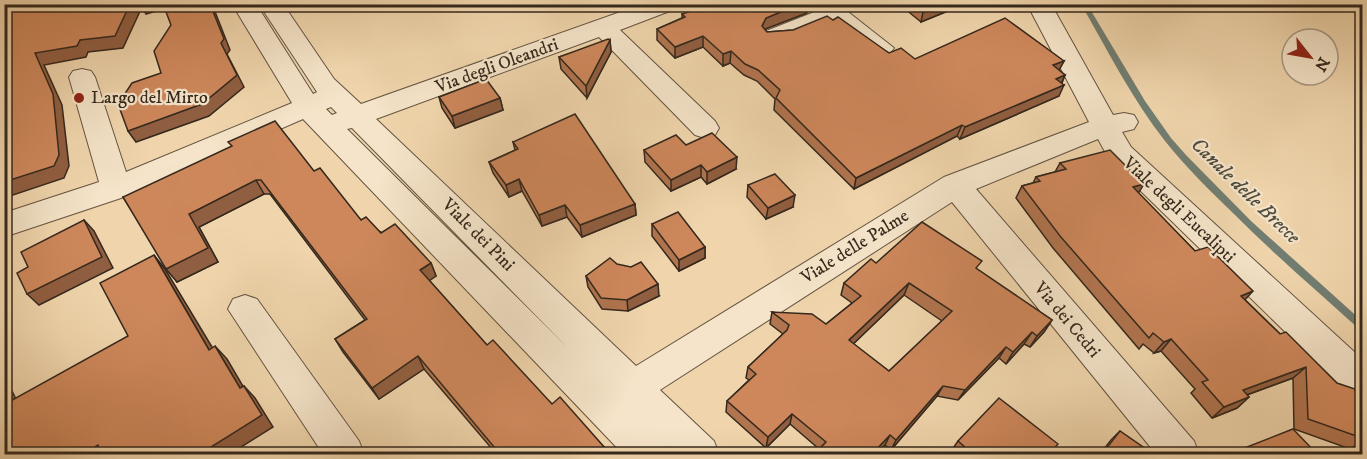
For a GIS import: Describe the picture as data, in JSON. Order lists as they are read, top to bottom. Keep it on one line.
{"streets":{"street":["Via degli Oleandri","Viale degli Eucalipti","Viale dei Pini","Viale delle Palme","Via dei Cedri"]},"crossings":[["Via degli Oleandri","Viale dei Pini"],["Viale degli Eucalipti","Viale delle Palme"],["Viale dei Pini","Viale delle Palme"],["Viale delle Palme","Via dei Cedri"]],"water":["Canale delle Brecce"],"places":["Largo del Mirto"],"north":"bottom right"}
